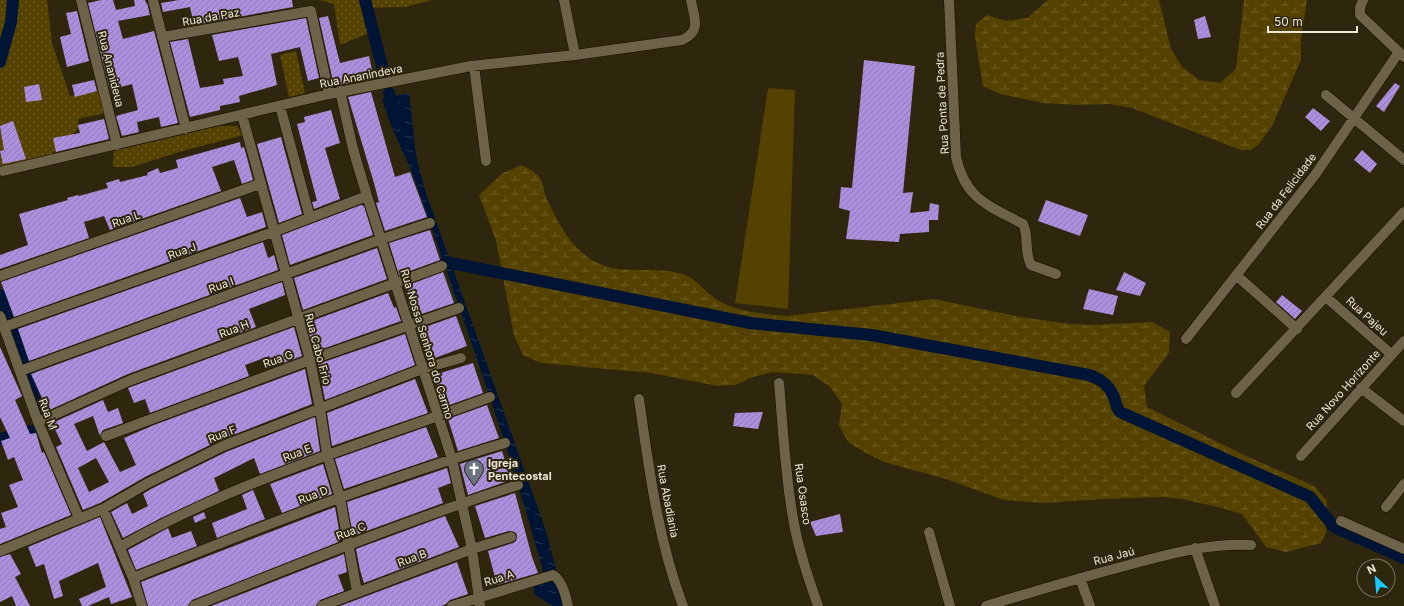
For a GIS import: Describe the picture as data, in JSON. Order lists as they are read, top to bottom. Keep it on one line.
{"streets":{"street":["Rua da Paz","Rua Ananideua","Rua Ananindeva","Rua Ponta de Pedra","Rua da Felicidade","Rua L","Rua J","Rua I","Rua Pajeu","Rua H","Rua Nossa Senhora do Carmo","Rua Cabo Frio","Rua G","Rua Novo Horizonte","Rua M","Rua F","Rua E","Rua Osasco","Rua D","Rua Abadiania","Rua C","Rua Jaú","Rua B","Rua A"]},"crossings":[["Rua da Paz","Rua Ananindeva"],["Rua Ananideua","Rua Ananindeva"],["Rua Ananindeva","Rua Nossa Senhora do Carmo"],["Rua Ananindeva","Rua Cabo Frio"],["Rua L","Rua Cabo Frio"],["Rua J","Rua Nossa Senhora do Carmo"],["Rua J","Rua Cabo Frio"],["Rua J","Rua M"],["Rua I","Rua Nossa Senhora do Carmo"],["Rua I","Rua Cabo Frio"],["Rua I","Rua M"],["Rua Pajeu","Rua Novo Horizonte"],["Rua H","Rua Nossa Senhora do Carmo"],["Rua H","Rua Cabo Frio"],["Rua H","Rua M"],["Rua Nossa Senhora do Carmo","Rua G"],["Rua Nossa Senhora do Carmo","Rua F"],["Rua Nossa Senhora do Carmo","Rua E"],["Rua Nossa Senhora do Carmo","Rua D"],["Rua Nossa Senhora do Carmo","Rua C"],["Rua Nossa Senhora do Carmo","Rua B"],["Rua Nossa Senhora do Carmo","Rua A"],["Rua Cabo Frio","Rua G"],["Rua Cabo Frio","Rua F"],["Rua Cabo Frio","Rua E"],["Rua Cabo Frio","Rua D"],["Rua Cabo Frio","Rua C"],["Rua Cabo Frio","Rua B"],["Rua M","Rua F"]],"places":{"church":["Igreja Pentecostal"]},"scale_bar":"50 m","north":"top left"}
